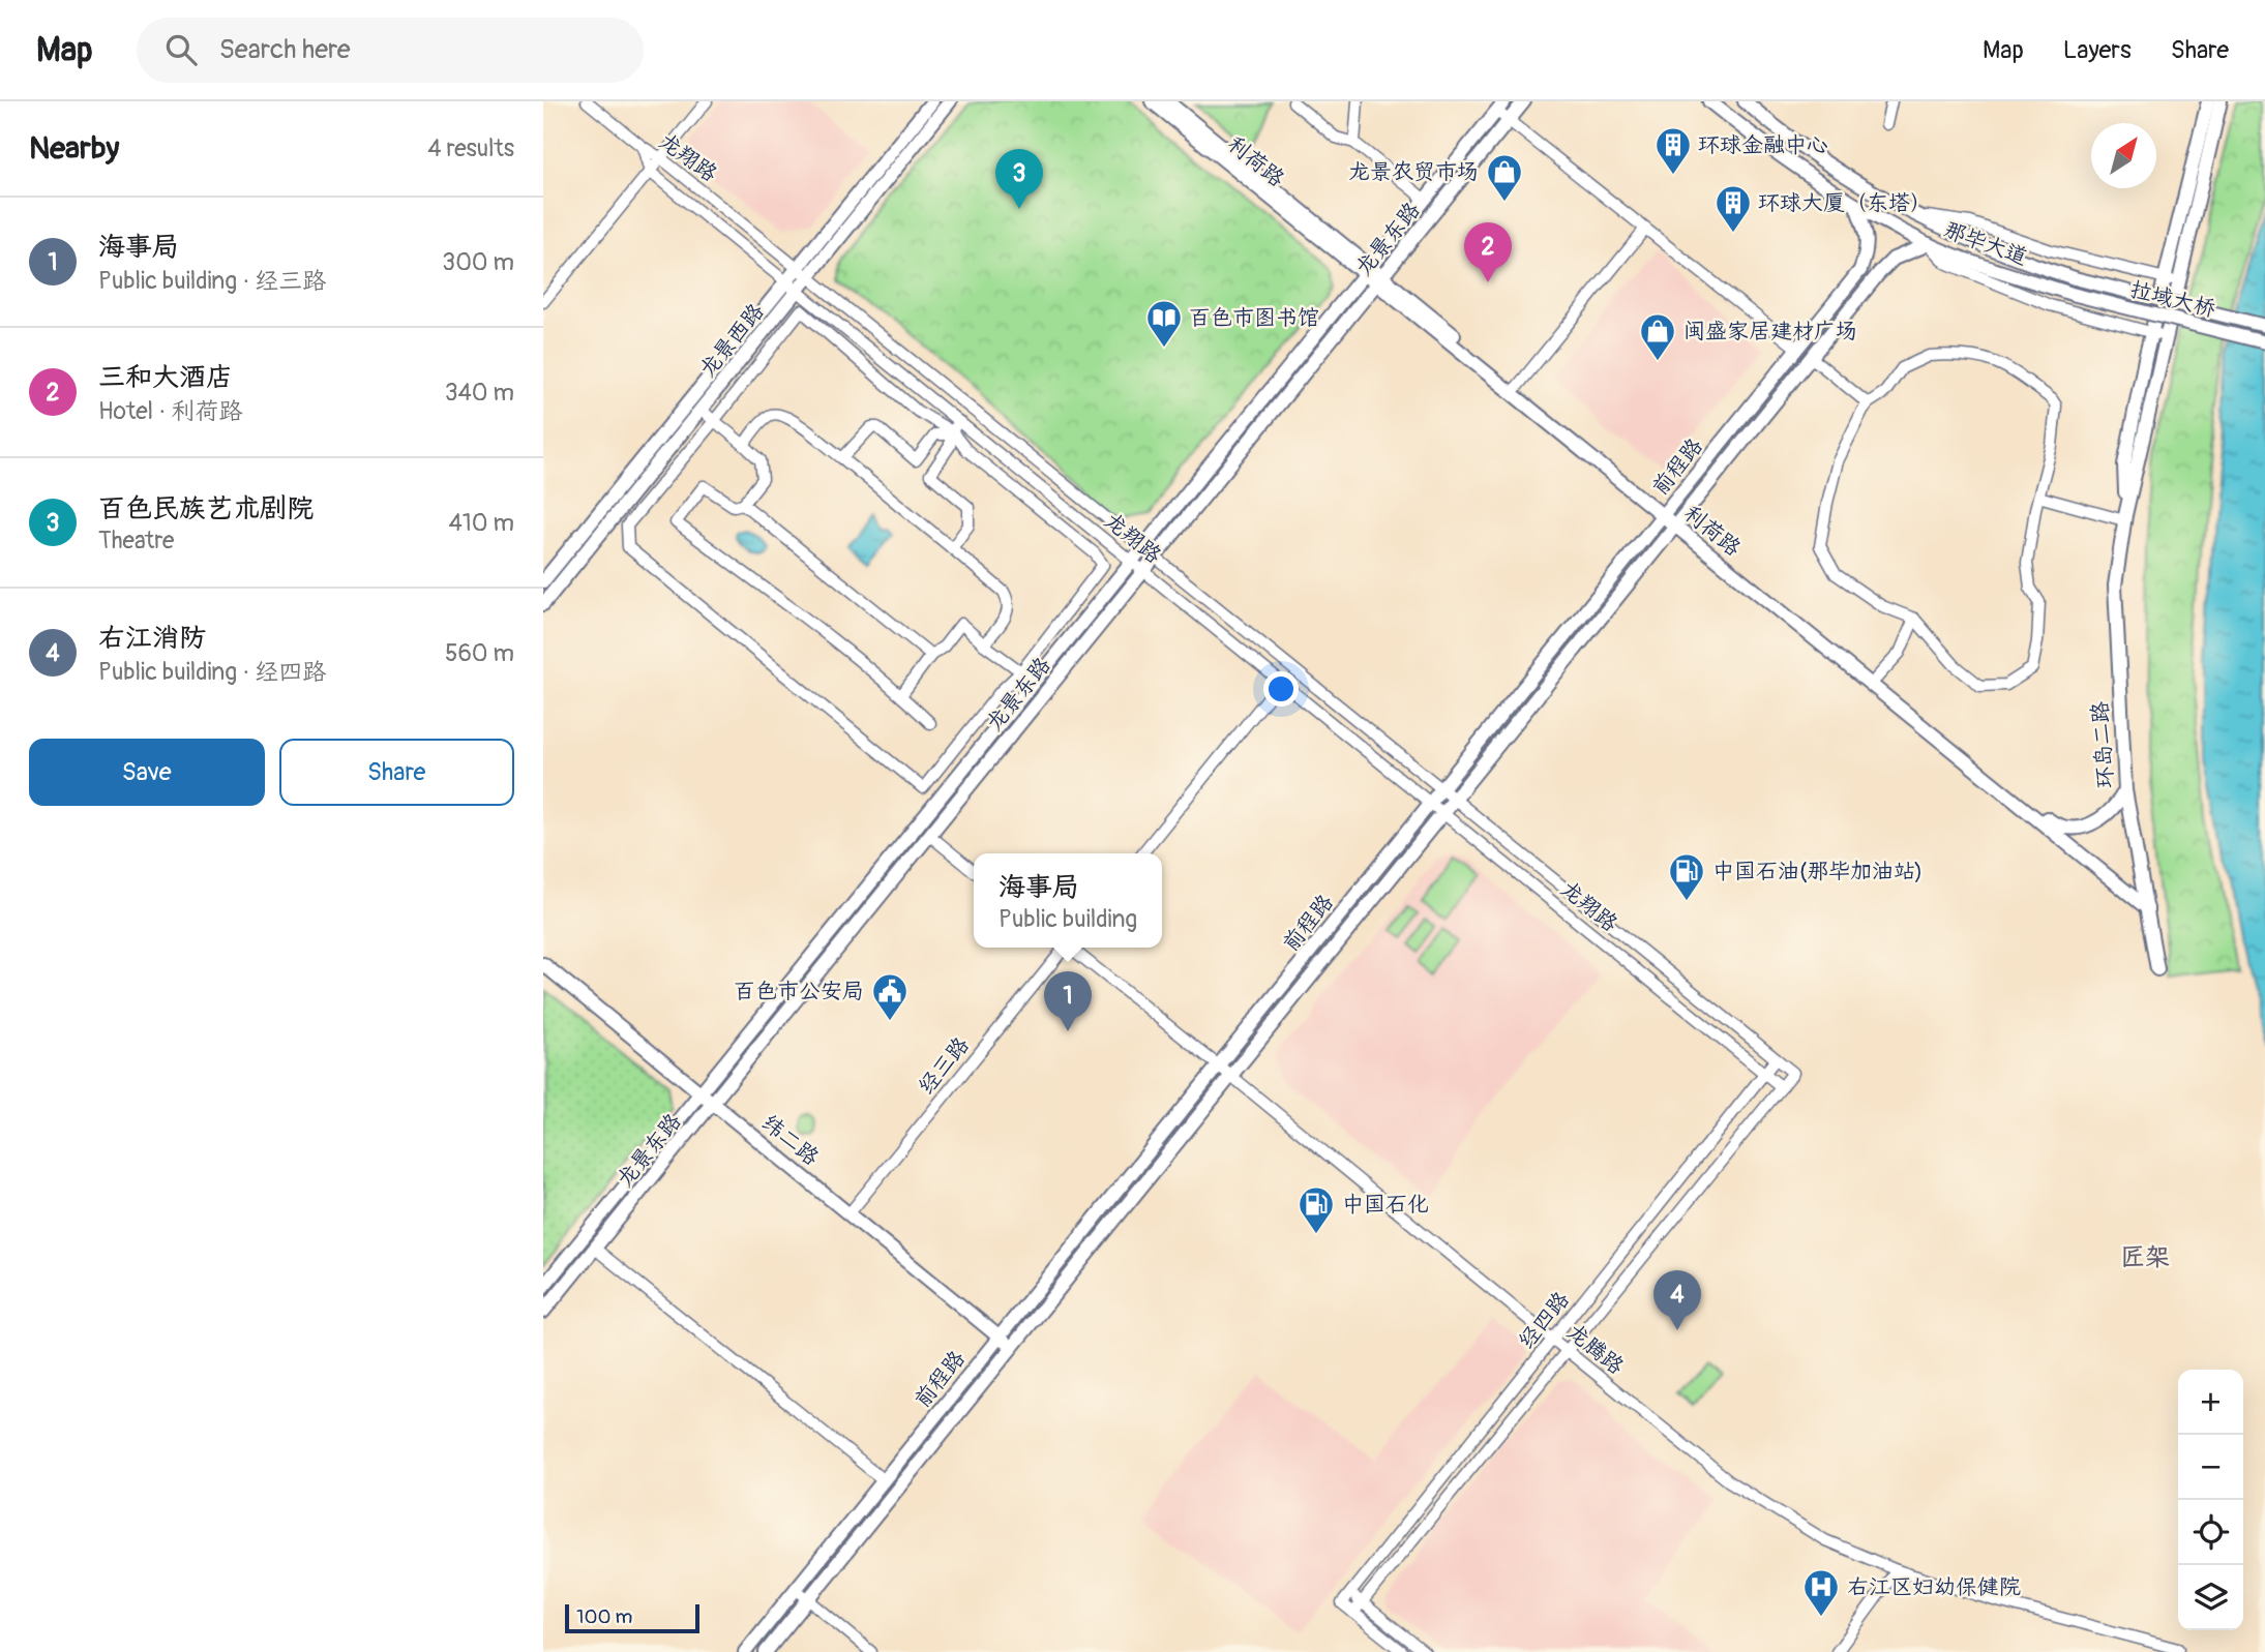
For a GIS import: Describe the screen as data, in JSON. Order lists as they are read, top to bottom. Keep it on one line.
{"streets":{"main road":["利荷路","龙景东路","那毕大道","拉域大桥","龙景西路","前程路","环岛二路","纬二路"],"street":["龙翔路","经三路","经四路","龙腾路"]},"crossings":[["龙翔路","龙景东路"],["龙翔路","龙景西路"],["龙翔路","前程路"],["龙翔路","经四路"],["利荷路","龙景东路"],["利荷路","前程路"],["利荷路","环岛二路"],["龙景东路","纬二路"],["那毕大道","拉域大桥"],["那毕大道","前程路"],["前程路","纬二路"],["前程路","龙腾路"],["经三路","纬二路"],["经四路","龙腾路"]],"districts":["匠架"],"places":{"building":["环球金融中心","环球大厦（东塔）"],"shop":["龙景农贸市场","闽盛家居建材广场"],"library":["百色市图书馆"],"fuel station":["中国石油(那毕加油站)","中国石化"],"public building":["百色市公安局"],"hospital":["右江区妇幼保健院"]},"scale_bar":"100 m","north":"top right","page":{"header":"Map","search":"Search here","nav":["Map","Layers","Share"],"heading":["Nearby","4 results"],"pins":["3","2","1","4"],"list":[{"mark":"1","name":"海事局","note":"Public building · 经三路","value":"300 m"},{"mark":"2","name":"三和大酒店","note":"Hotel · 利荷路","value":"340 m"},{"mark":"3","name":"百色民族艺术剧院","note":"Theatre","value":"410 m"},{"mark":"4","name":"右江消防","note":"Public building · 经四路","value":"560 m"}],"buttons":["Save","Share"],"popup":["海事局","Public building"],"map_buttons":["+","−"],"scale":"100 m"}}
